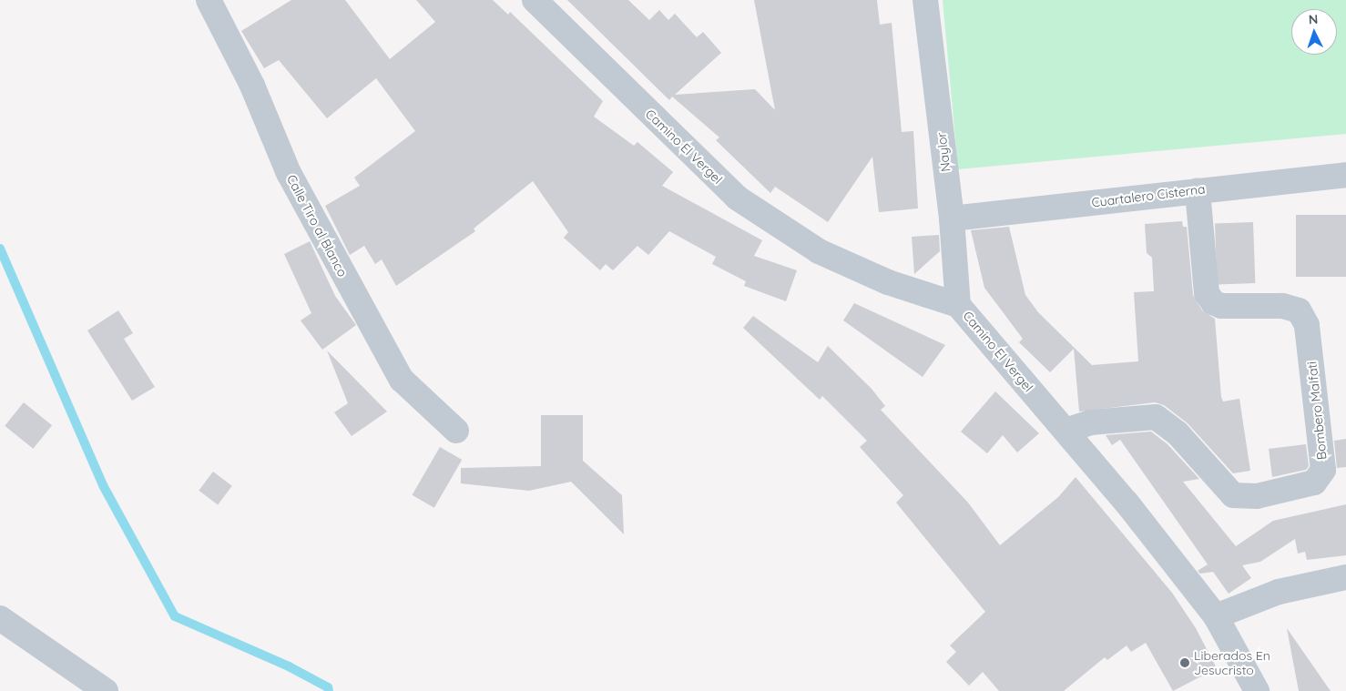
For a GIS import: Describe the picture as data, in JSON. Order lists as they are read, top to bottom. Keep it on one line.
{"streets":{"street":["Camino El Vergel","Naylor","Cuartalero Cisterna","Calle Tiro al Blanco","Bombero Malfati"]},"crossings":[["Camino El Vergel","Naylor"],["Camino El Vergel","Bombero Malfati"],["Naylor","Cuartalero Cisterna"],["Cuartalero Cisterna","Bombero Malfati"]],"places":["Liberados En Jesucristo"],"north":"top"}
